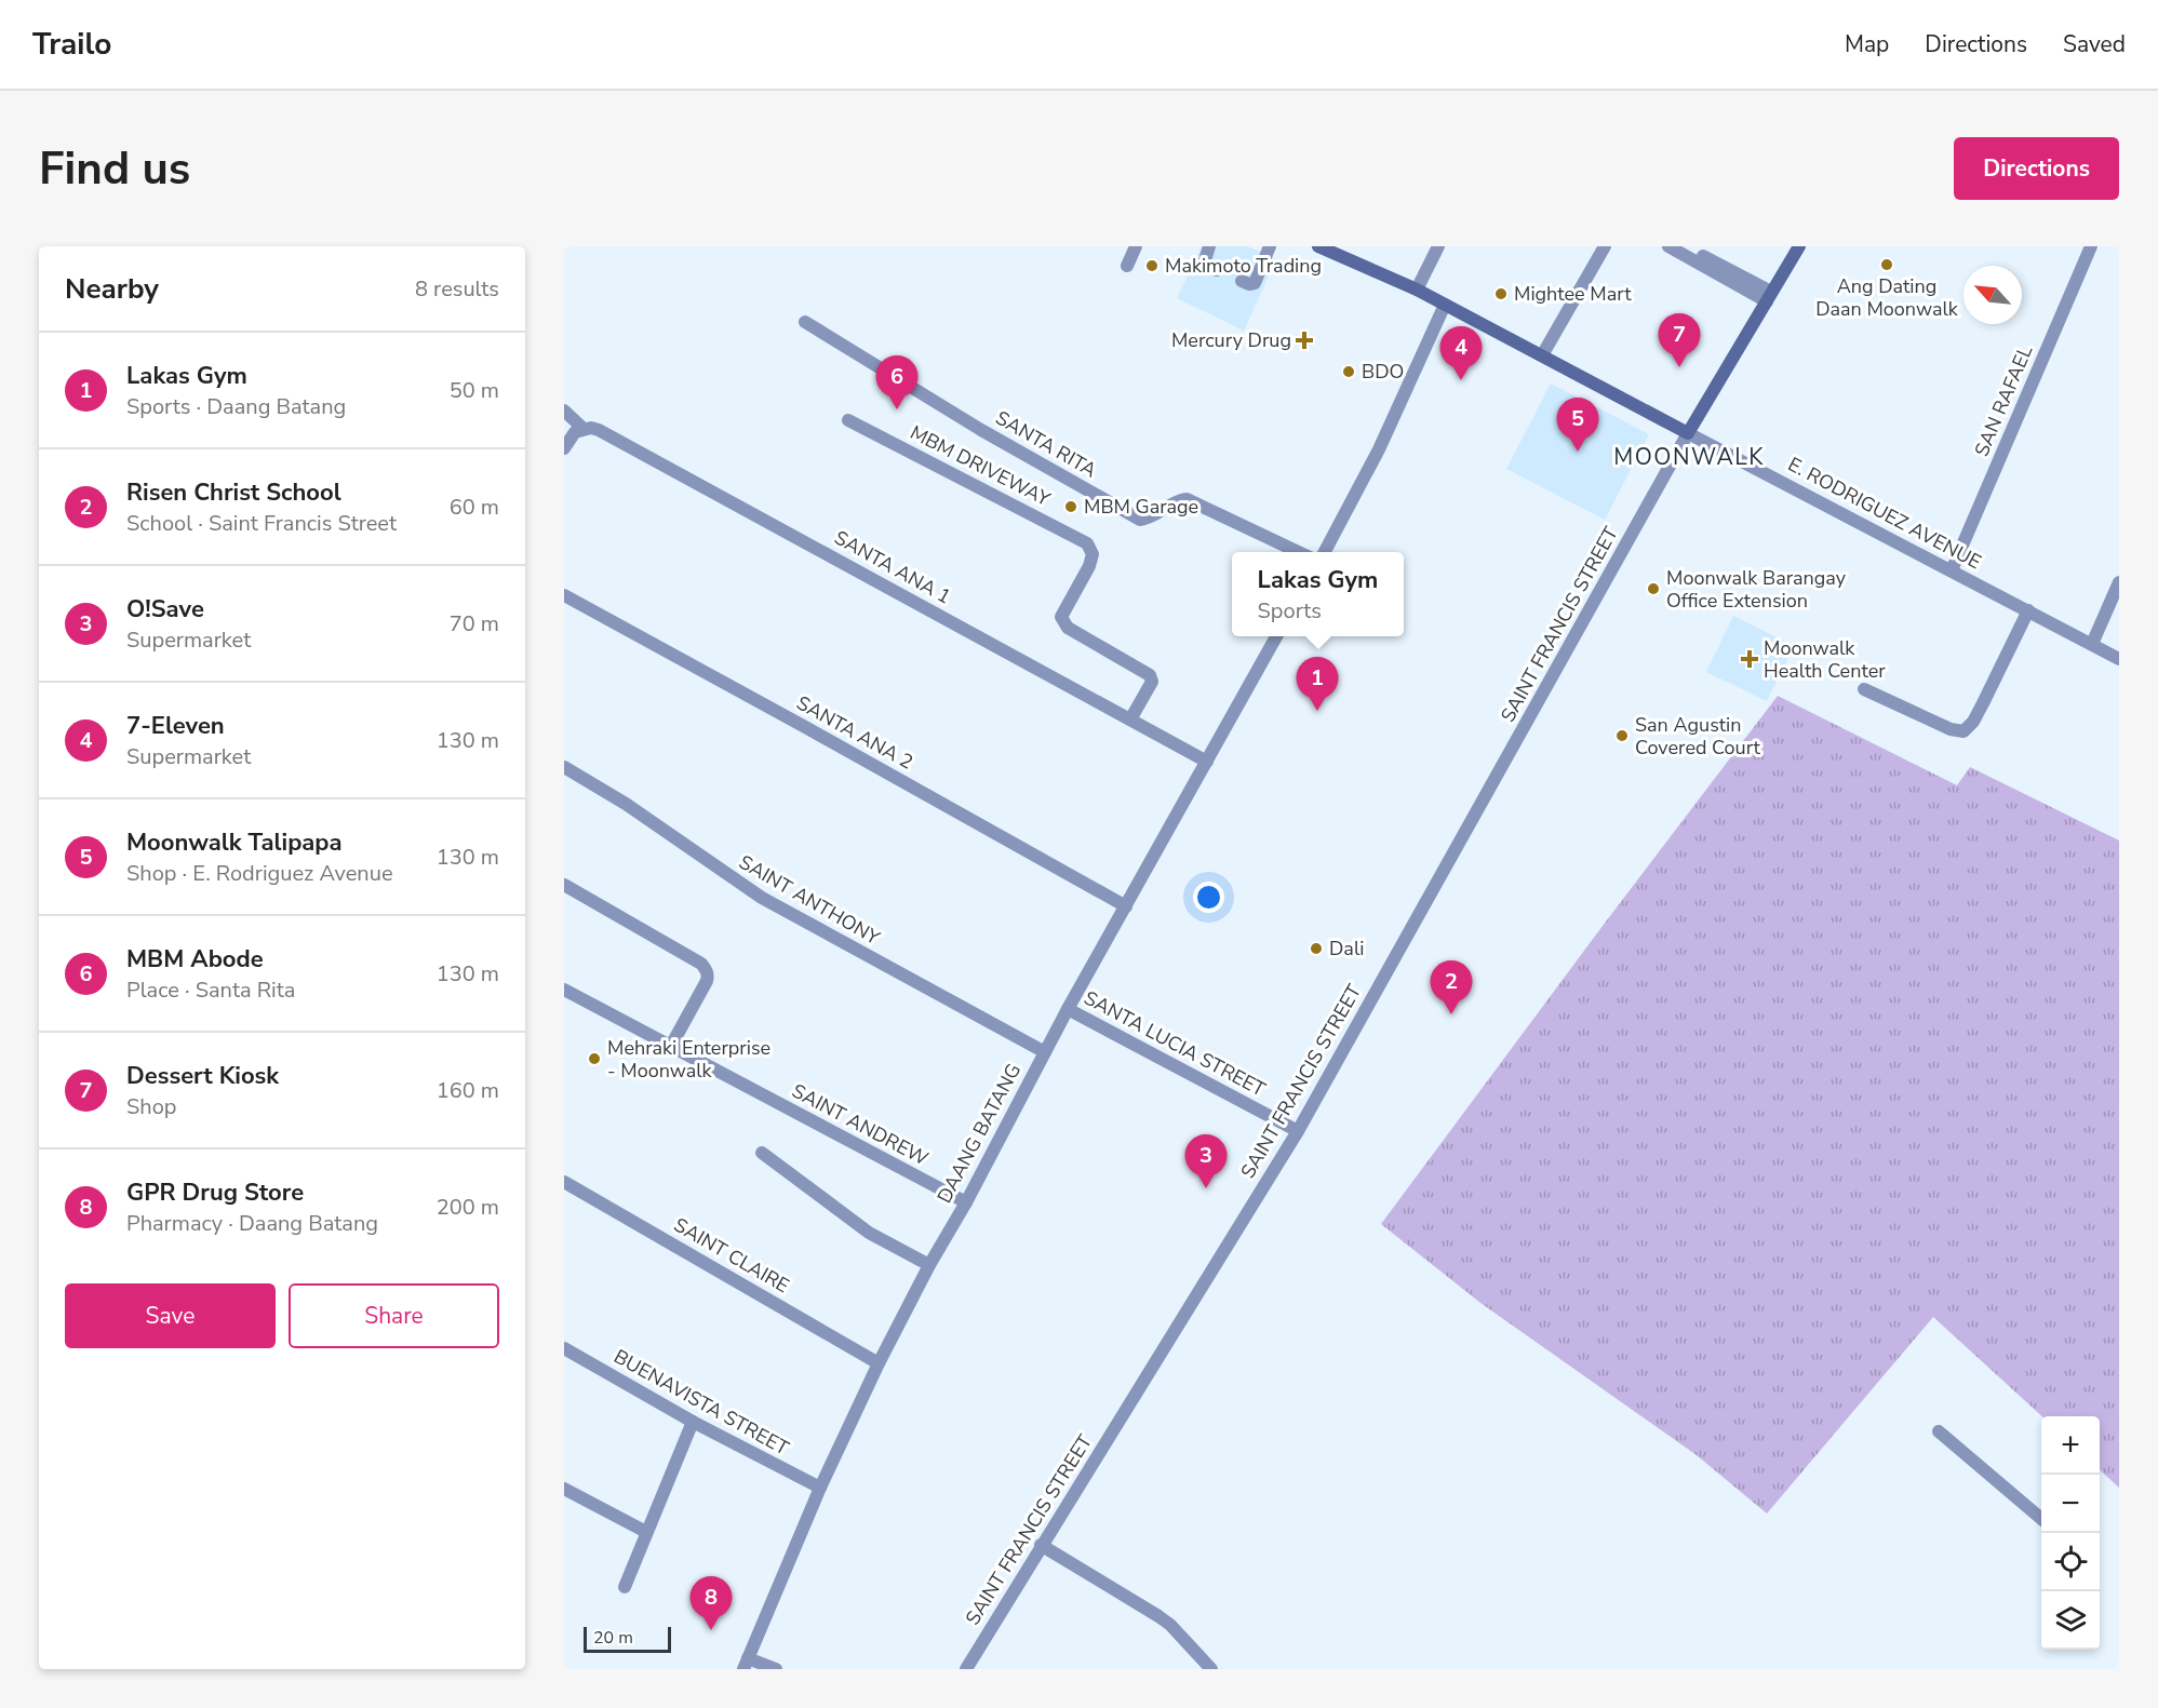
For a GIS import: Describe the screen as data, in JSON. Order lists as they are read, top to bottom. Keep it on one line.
{"streets":{"main road":["E. RODRIGUEZ AVENUE"],"street":["SAN RAFAEL","SANTA RITA","MBM DRIVEWAY","SANTA ANA 1","SAINT FRANCIS STREET","SANTA ANA 2","SAINT ANTHONY","SANTA LUCIA STREET","SAINT ANDREW","DAANG BATANG","SAINT CLAIRE","BUENAVISTA STREET"]},"crossings":[["SAN RAFAEL","E. RODRIGUEZ AVENUE"],["MBM DRIVEWAY","SANTA ANA 1"],["E. RODRIGUEZ AVENUE","SAINT FRANCIS STREET"],["SANTA ANA 1","DAANG BATANG"],["SAINT FRANCIS STREET","SANTA LUCIA STREET"],["SANTA ANA 2","DAANG BATANG"],["SAINT ANTHONY","DAANG BATANG"],["SANTA LUCIA STREET","DAANG BATANG"],["SAINT ANDREW","DAANG BATANG"],["DAANG BATANG","SAINT CLAIRE"],["DAANG BATANG","BUENAVISTA STREET"]],"districts":["MOONWALK"],"places":{"other":["Ang Dating Daan Moonwalk","Makimoto Trading","Mightee Mart","BDO","MBM Garage","Moonwalk Barangay Office Extension","San Agustin Covered Court","Dali","Mehraki Enterprise - Moonwalk"],"health":["Mercury Drug","Moonwalk Health Center"]},"scale_bar":"20 m","north":"top left","page":{"header":"Trailo","nav":["Map","Directions","Saved"],"buttons":["Directions",["Save","Share"]],"title":"Find us","heading":["Nearby","8 results"],"pins":["7","4","6","5","1","2","3","8"],"list":[{"mark":"1","name":"Lakas Gym","note":"Sports · Daang Batang","value":"50 m"},{"mark":"2","name":"Risen Christ School","note":"School · Saint Francis Street","value":"60 m"},{"mark":"3","name":"O!Save","note":"Supermarket","value":"70 m"},{"mark":"4","name":"7-Eleven","note":"Supermarket","value":"130 m"},{"mark":"5","name":"Moonwalk Talipapa","note":"Shop · E. Rodriguez Avenue","value":"130 m"},{"mark":"6","name":"MBM Abode","note":"Place · Santa Rita","value":"130 m"},{"mark":"7","name":"Dessert Kiosk","note":"Shop","value":"160 m"},{"mark":"8","name":"GPR Drug Store","note":"Pharmacy · Daang Batang","value":"200 m"}],"popup":["Lakas Gym","Sports"],"map_buttons":["+","−"],"scale":"20 m"}}
